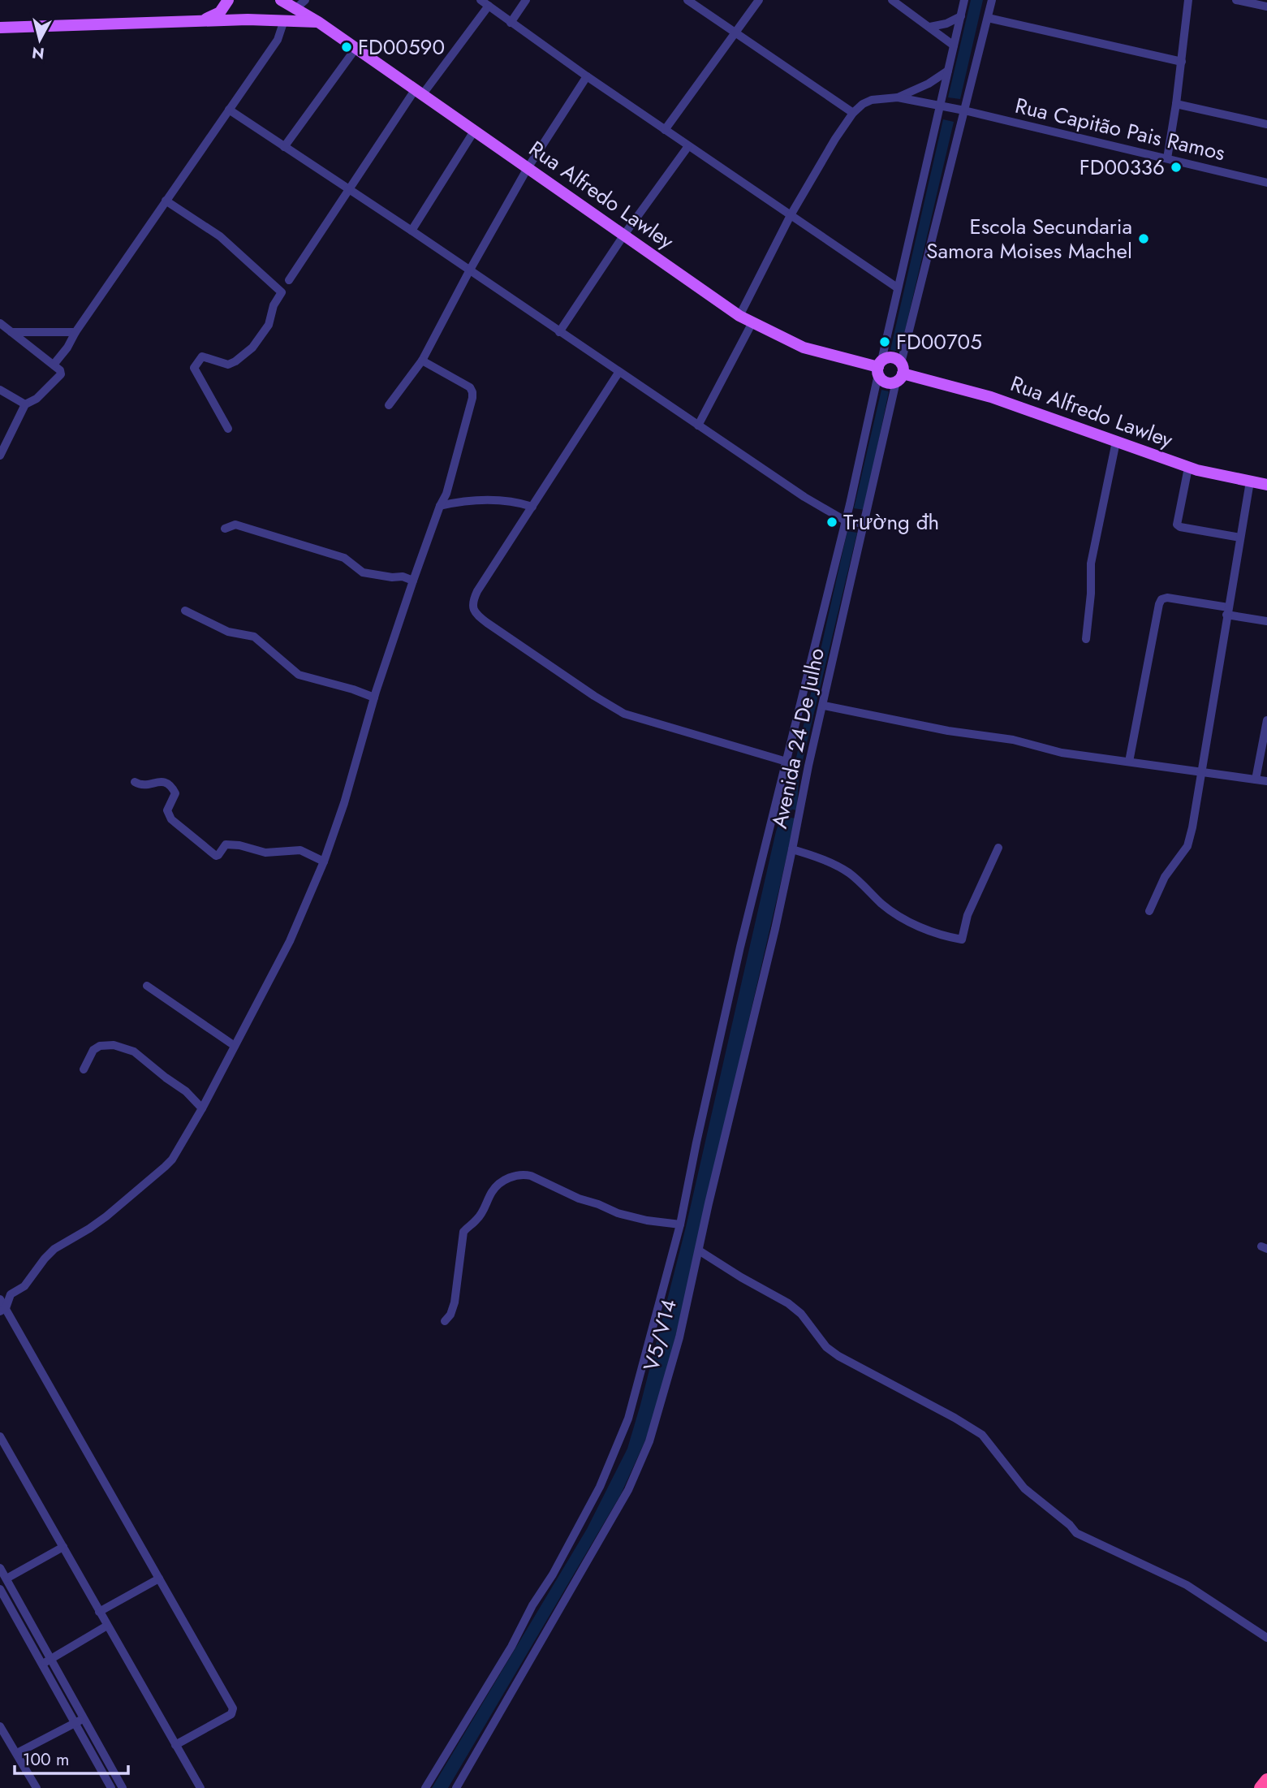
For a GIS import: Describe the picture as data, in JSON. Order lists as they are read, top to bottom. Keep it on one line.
{"streets":{"main road":["Rua Alfredo Lawley"],"street":["Rua Capitão Pais Ramos","Avenida 24 De Julho","V5/V14"]},"crossings":[["Rua Capitão Pais Ramos","Avenida 24 De Julho"],["Rua Alfredo Lawley","Avenida 24 De Julho"],["Avenida 24 De Julho","V5/V14"]],"places":["FD00590","FD00336","Escola Secundaria Samora Moises Machel","FD00705","Trường đh"],"scale_bar":"100 m","north":"bottom"}
